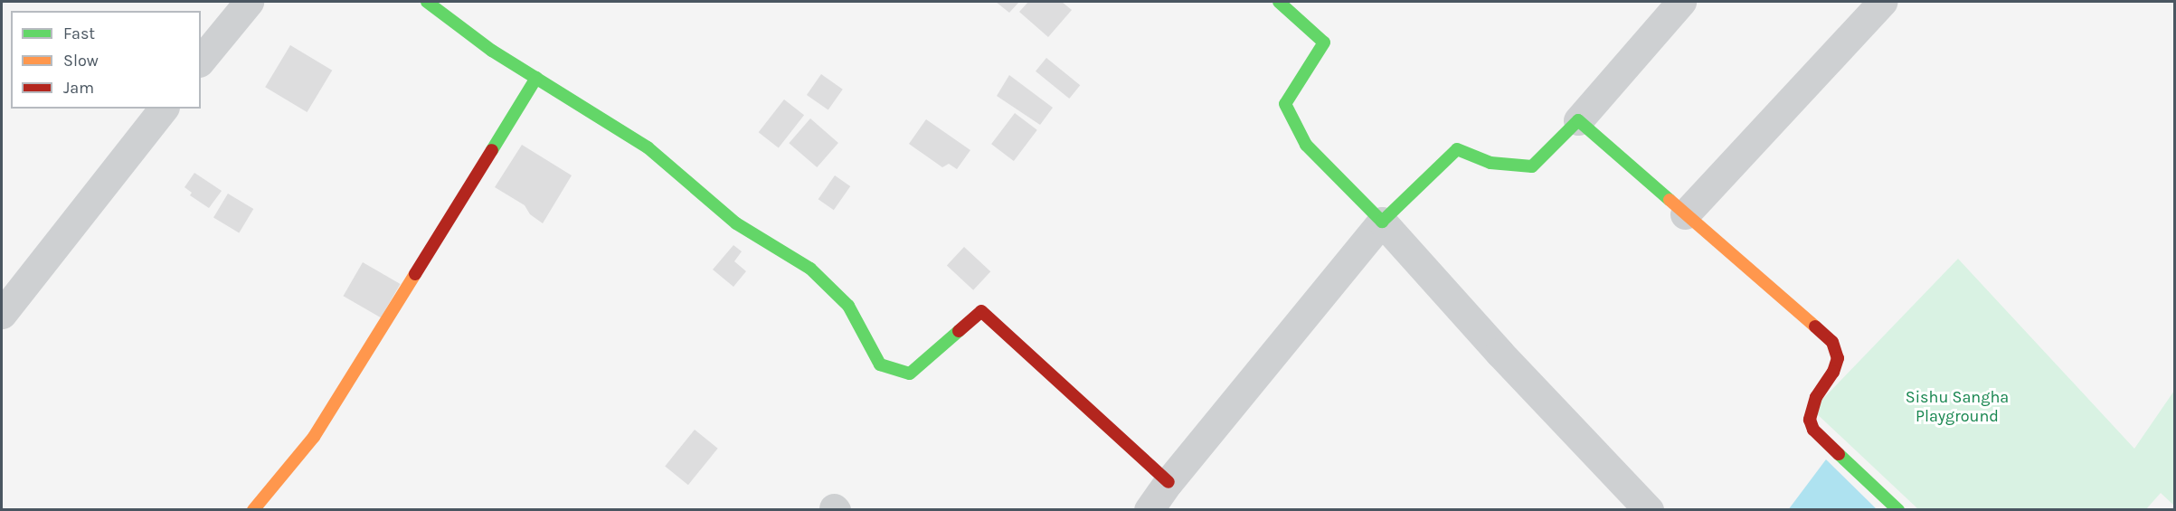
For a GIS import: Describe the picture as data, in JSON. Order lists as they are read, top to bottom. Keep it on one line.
{"parks":["Sishu Sangha Playground"],"legend":["Fast","Slow","Jam"]}
